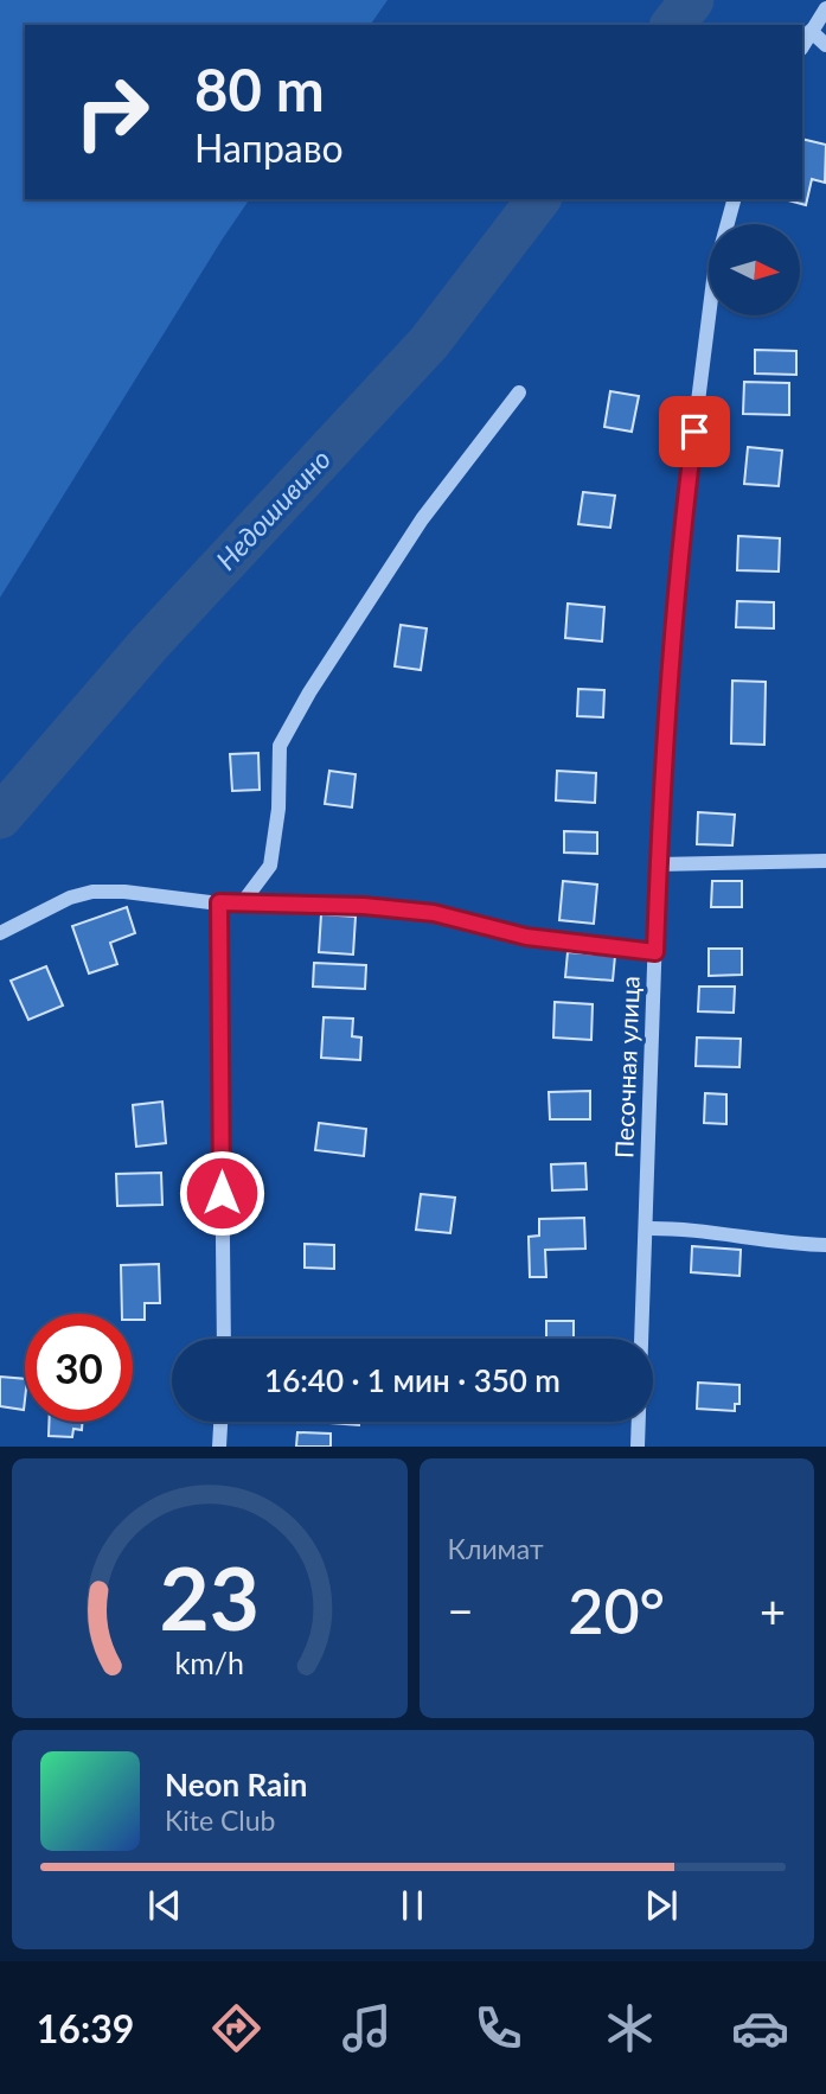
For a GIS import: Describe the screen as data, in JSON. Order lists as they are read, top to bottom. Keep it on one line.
{"streets":{"street":["Песочная улица"]},"water":["Недошивино"],"north":"right","page":{"turn":["80 m","Направо"],"limit":"30","trip":"16:40 · 1 мин · 350 m","tile":"Климат","heat":["−","20°","+"],"song":["Neon Rain","Kite Club"],"tabs":"16:39","gauge":["23","km/h"]}}
